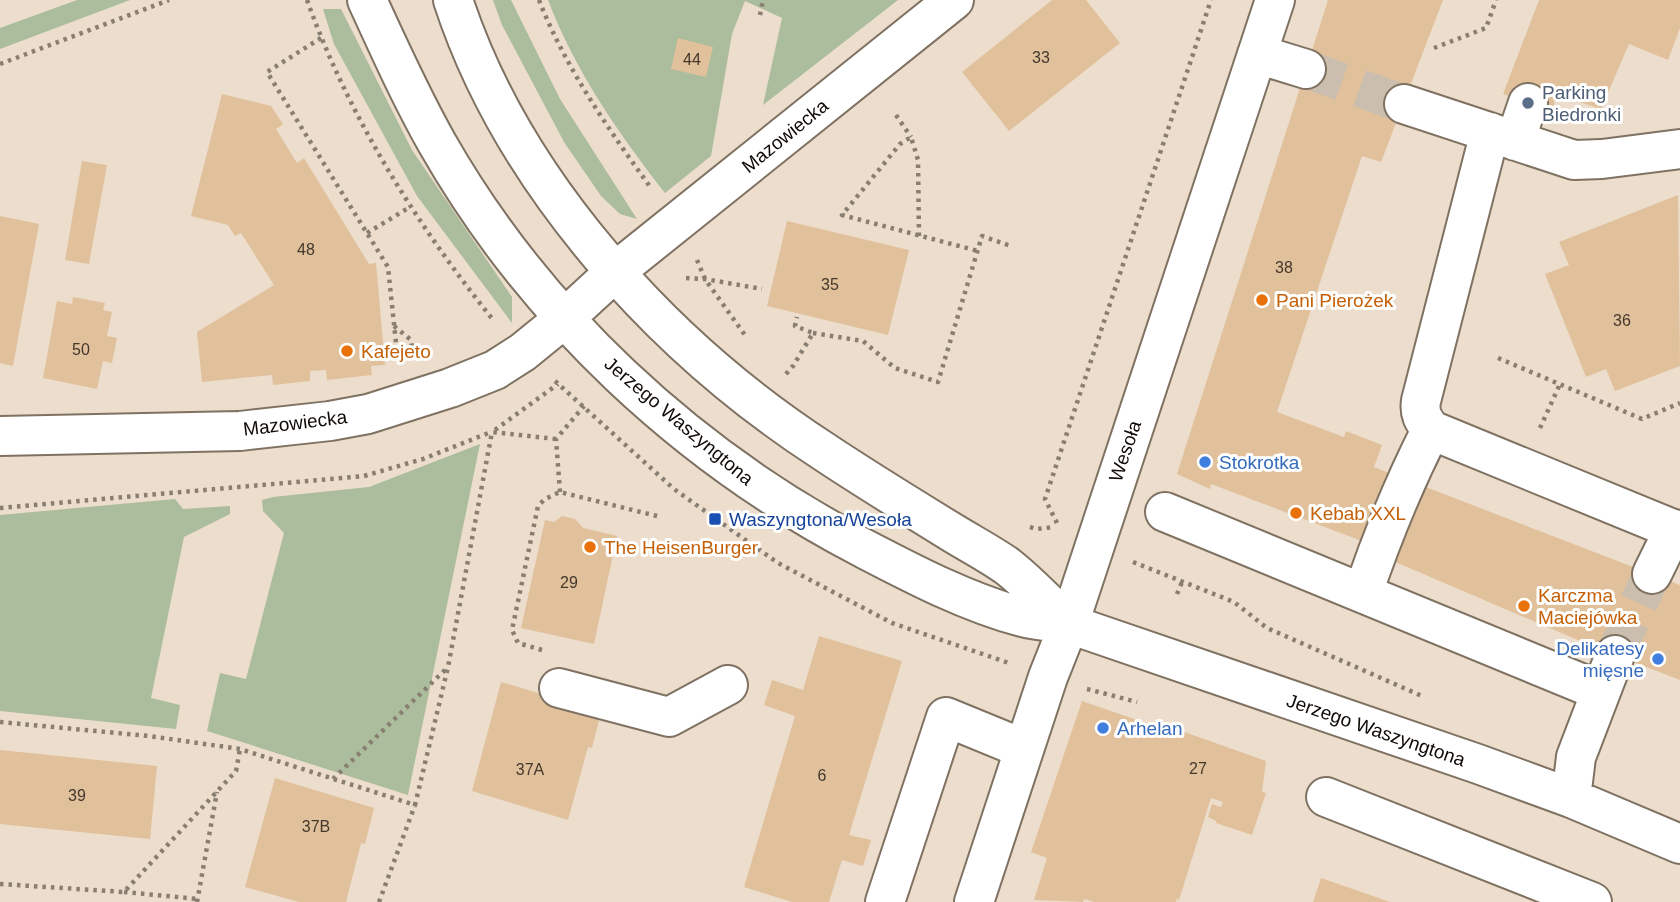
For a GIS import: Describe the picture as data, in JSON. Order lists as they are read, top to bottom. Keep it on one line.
{"streets":{"street":["Mazowiecka","Jerzego Waszyngtona","Wesoła"]},"crossings":[["Mazowiecka","Jerzego Waszyngtona"],["Jerzego Waszyngtona","Wesoła"]],"places":{"other":["Parking Biedronki","Pani Pierożek","Kafejeto","Stokrotka","Kebab XXL","The HeisenBurger","Karczma Maciejówka","Delikatesy mięsne","Arhelan"],"transit":["Waszyngtona/Wesoła"]},"house_numbers":["33","44","48","38","35","36","50","29","27","37A","6","39","37B"]}
